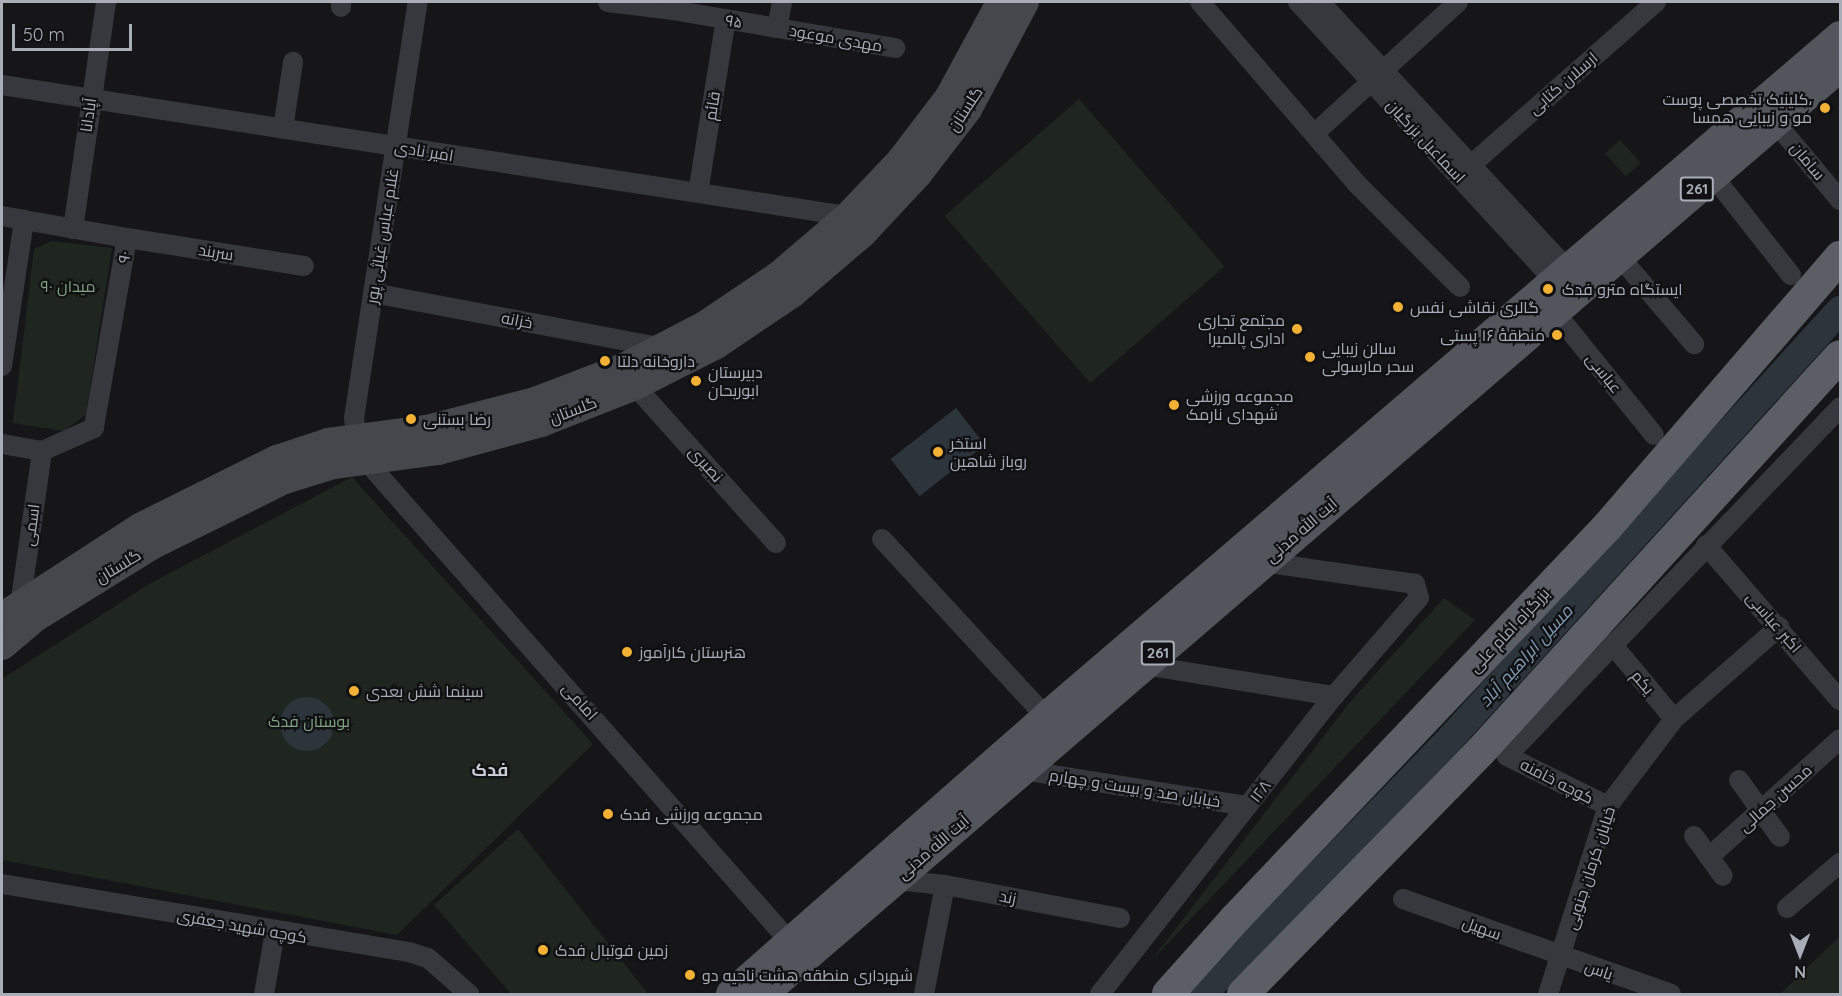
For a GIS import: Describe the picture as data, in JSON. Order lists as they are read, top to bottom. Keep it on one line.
{"streets":{"highway":["بزرگراه امام علی"],"main road":["گلستان","261","آیت الله مدنی"],"street":["۹۵","مهدی موعود","ارسلان کتابی","قائم","آپادانا","اسماعیل بزرگیان","امیر نادی","سامان","غلام عباس غیاثی ‌پور","سربند","۹۰","خزانه","عباسی","نصیری","اسمی","اکبر عباسی","یکم","امامی","کوچه خامنه","خیابان صد و بیست و چهارم","۱۲۸","محسن جمالی","خیابان کرمان جنوبی","زند","کوچه شهید جعفری","سهیل","یاس"]},"crossings":[["۹۵","مهدی موعود"],["۹۵","قائم"],["ارسلان کتابی","اسماعیل بزرگیان"],["قائم","امیر نادی"],["گلستان","امیر نادی"],["گلستان","غلام عباس غیاثی ‌پور"],["گلستان","خزانه"],["گلستان","نصیری"],["گلستان","اسمی"],["گلستان","امامی"],["آپادانا","امیر نادی"],["آپادانا","۹۰"],["اسماعیل بزرگیان","261"],["اسماعیل بزرگیان","عباسی"],["اسماعیل بزرگیان","آیت الله مدنی"],["امیر نادی","غلام عباس غیاثی ‌پور"],["سامان","آیت الله مدنی"],["261","عباسی"],["261","آیت الله مدنی"],["261","امامی"],["غلام عباس غیاثی ‌پور","خزانه"],["سربند","۹۰"],["۹۰","اسمی"],["عباسی","آیت الله مدنی"],["آیت الله مدنی","امامی"],["آیت الله مدنی","خیابان صد و بیست و چهارم"],["آیت الله مدنی","۱۲۸"],["آیت الله مدنی","زند"],["اکبر عباسی","خیابان کرمان جنوبی"],["یکم","کوچه خامنه"],["یکم","خیابان کرمان جنوبی"],["کوچه خامنه","خیابان کرمان جنوبی"],["خیابان صد و بیست و چهارم","۱۲۸"],["خیابان کرمان جنوبی","سهیل"],["خیابان کرمان جنوبی","یاس"],["سهیل","یاس"]],"districts":["فدک"],"water":["مسیل ابراهیم آباد"],"parks":["میدان ۹۰","بوستان فدک"],"places":["کلینیک تخصصی پوست، مو و زیبایی همسا","ایستگاه مترو فدک","گالری نقاشی نفس","مجتمع تجاری اداری پالمیرا","منطقهٔ ۱۶ پستی","سالن زیبایی سحر مارسولی","داروخانه دلتا","دبیرستان ابوریحان","مجموعه ورزشی شهدای نارمک","رضا بستنی","استخر روباز شاهین","هنرستان کارآموز","سینما شش بعدی","مجموعه ورزشی فدک","زمین فوتبال فدک","شهرداری منطقه هشت ناحیه دو"],"scale_bar":"50 m","north":"bottom"}
